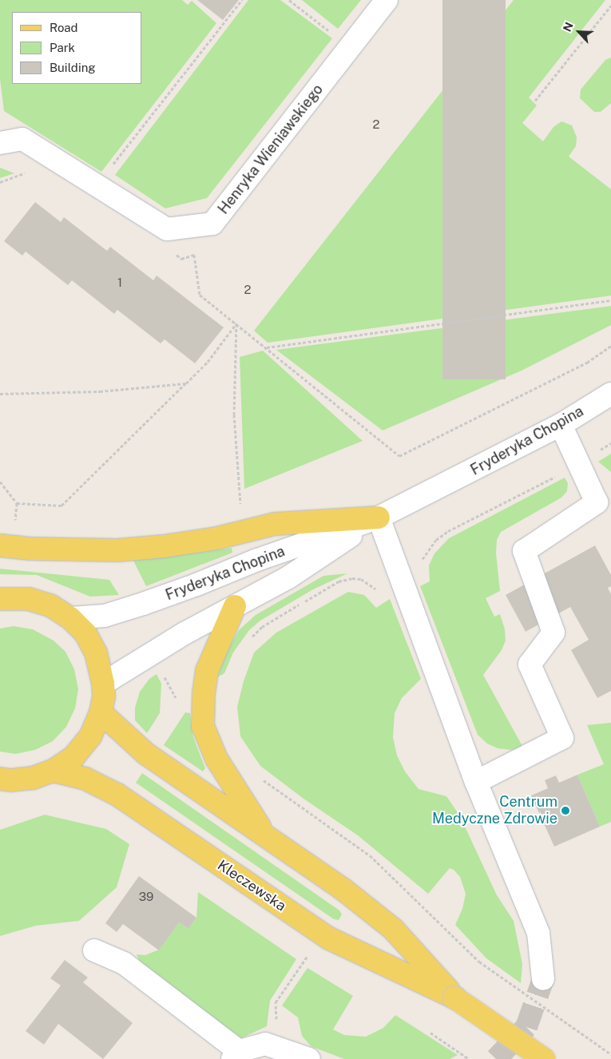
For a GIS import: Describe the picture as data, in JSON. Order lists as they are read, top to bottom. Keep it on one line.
{"streets":{"main road":["Kleczewska"],"street":["Henryka Wieniawskiego","Fryderyka Chopina"]},"places":["Centrum Medyczne Zdrowie"],"house_numbers":["2","1","2","39"],"legend":["Road","Park","Building"],"north":"top left"}
